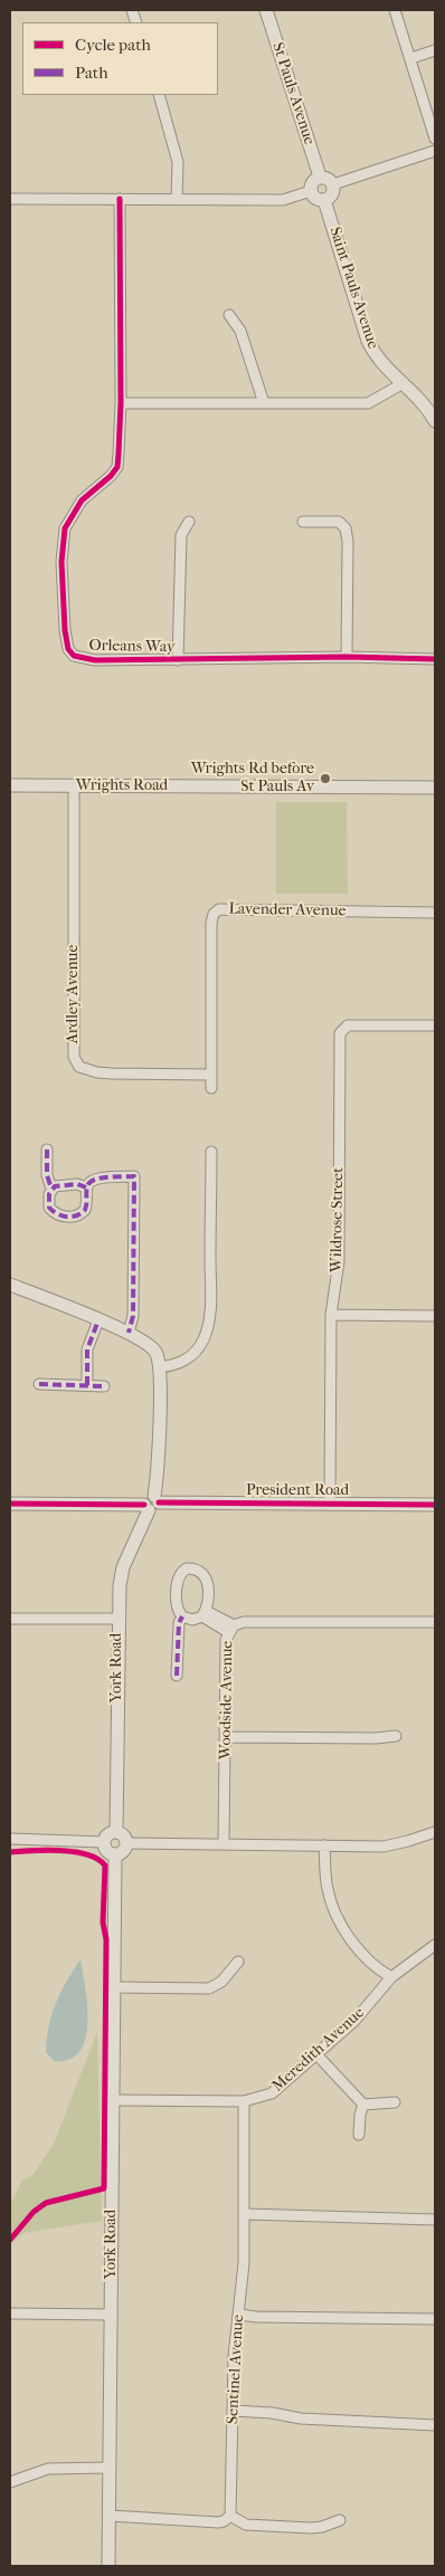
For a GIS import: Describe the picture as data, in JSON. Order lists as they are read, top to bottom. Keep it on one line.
{"streets":{"street":["St Pauls Avenue","Saint Pauls Avenue","Orleans Way","Wrights Road","Lavender Avenue","Ardley Avenue","Wildrose Street","President Road","York Road","Woodside Avenue","Meredith Avenue","Sentinel Avenue"]},"crossings":[["St Pauls Avenue","Saint Pauls Avenue"],["Wrights Road","Ardley Avenue"],["Lavender Avenue","Ardley Avenue"],["Wildrose Street","President Road"],["President Road","York Road"],["York Road","Meredith Avenue"],["Meredith Avenue","Sentinel Avenue"]],"places":["Wrights Rd before St Pauls Av"],"legend":["Cycle path","Path"]}
